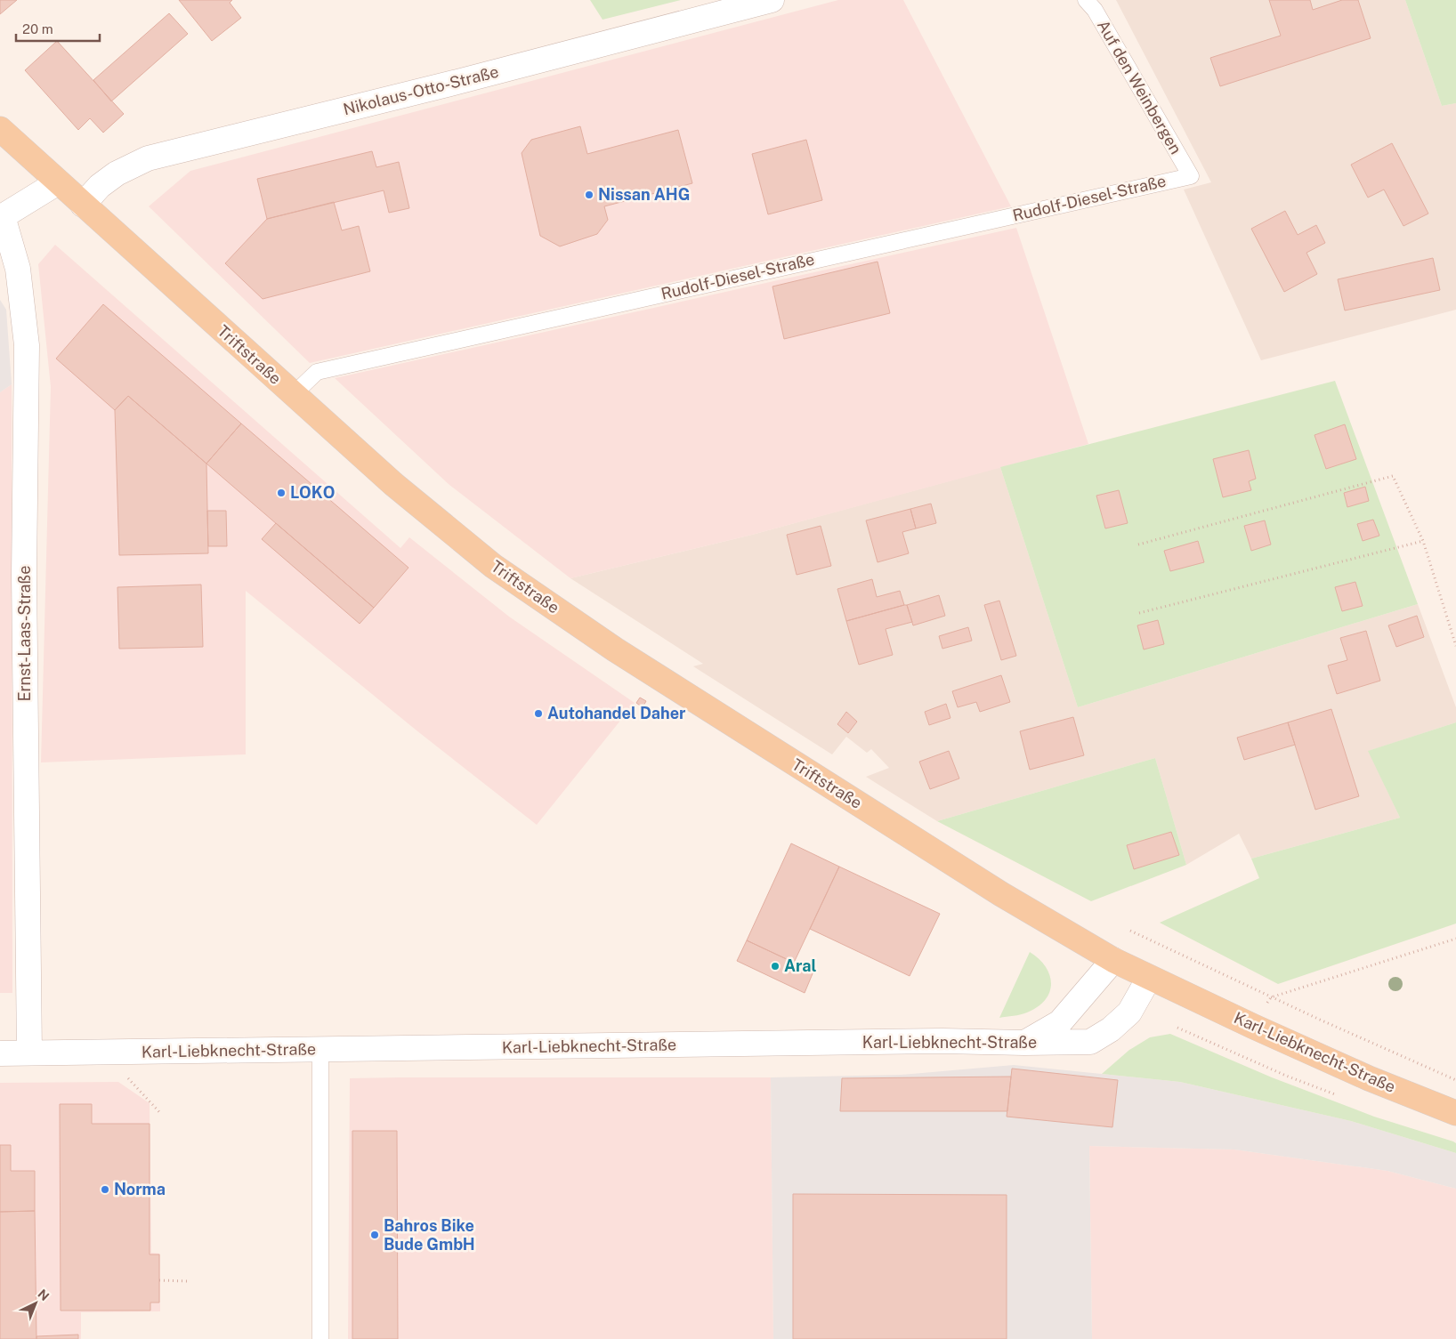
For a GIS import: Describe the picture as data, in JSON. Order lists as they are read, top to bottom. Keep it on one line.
{"streets":{"main road":["Triftstraße","Karl-Liebknecht-Straße"],"street":["Nikolaus-Otto-Straße","Ernst-Laas-Straße"],"lane":["Auf den Weinbergen","Rudolf-Diesel-Straße"]},"crossings":[["Auf den Weinbergen","Rudolf-Diesel-Straße"],["Nikolaus-Otto-Straße","Triftstraße"],["Rudolf-Diesel-Straße","Triftstraße"],["Triftstraße","Karl-Liebknecht-Straße"],["Ernst-Laas-Straße","Karl-Liebknecht-Straße"]],"places":["Nissan AHG","LOKO","Autohandel Daher","Aral","Norma","Bahros Bike Bude GmbH"],"scale_bar":"20 m","north":"top right"}
